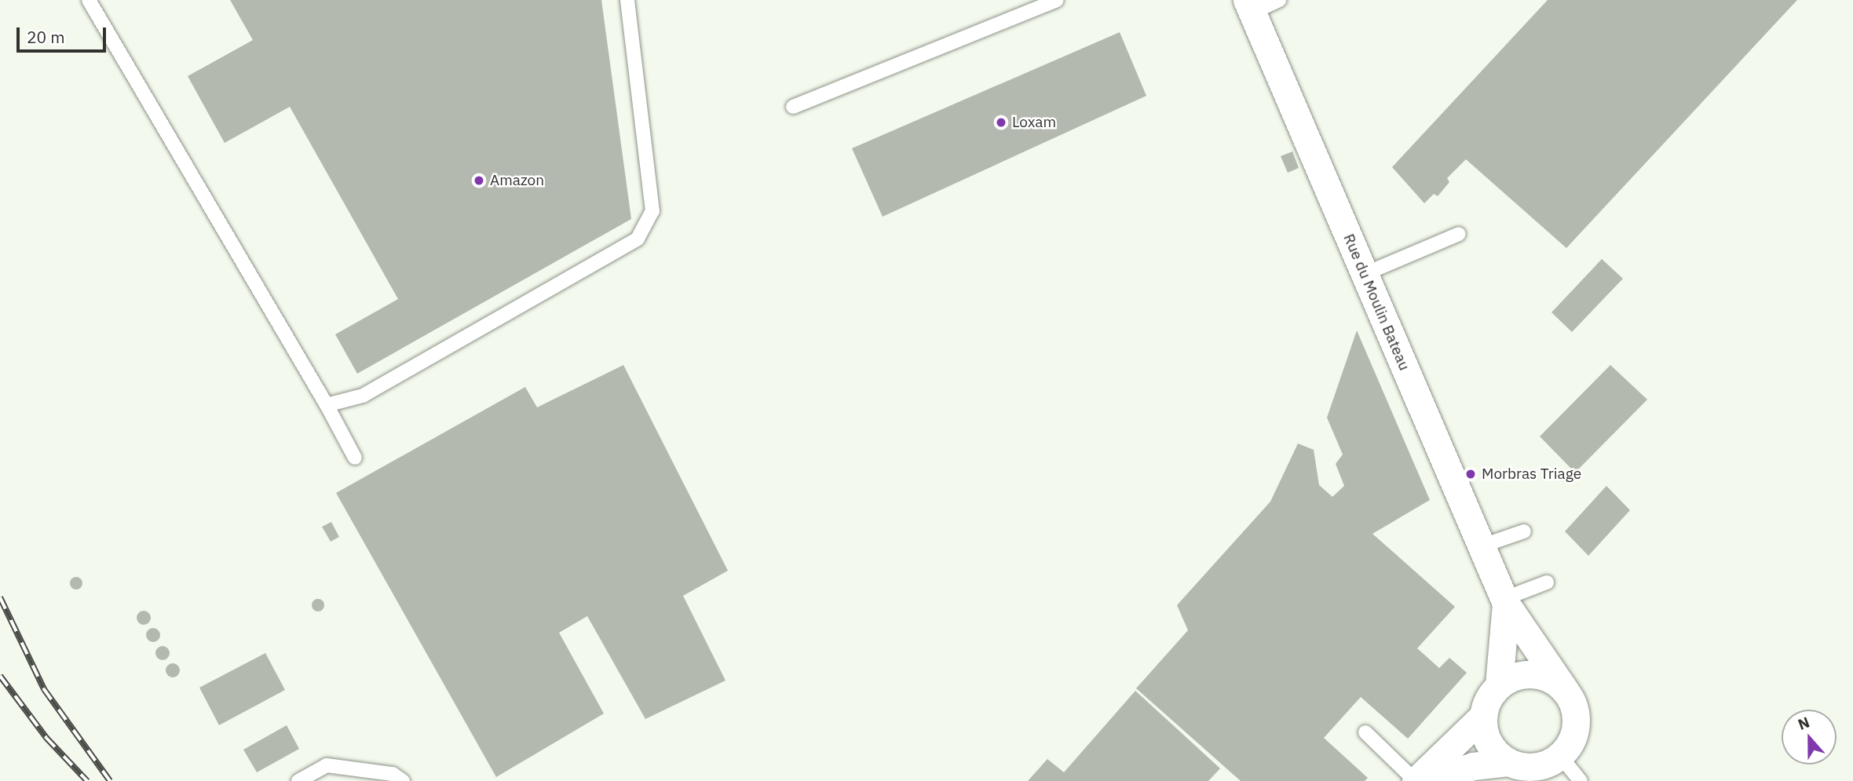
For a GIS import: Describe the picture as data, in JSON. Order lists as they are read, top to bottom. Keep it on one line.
{"streets":{"street":["Rue du Moulin Bateau"]},"places":["Loxam","Amazon","Morbras Triage"],"scale_bar":"20 m","north":"top"}
